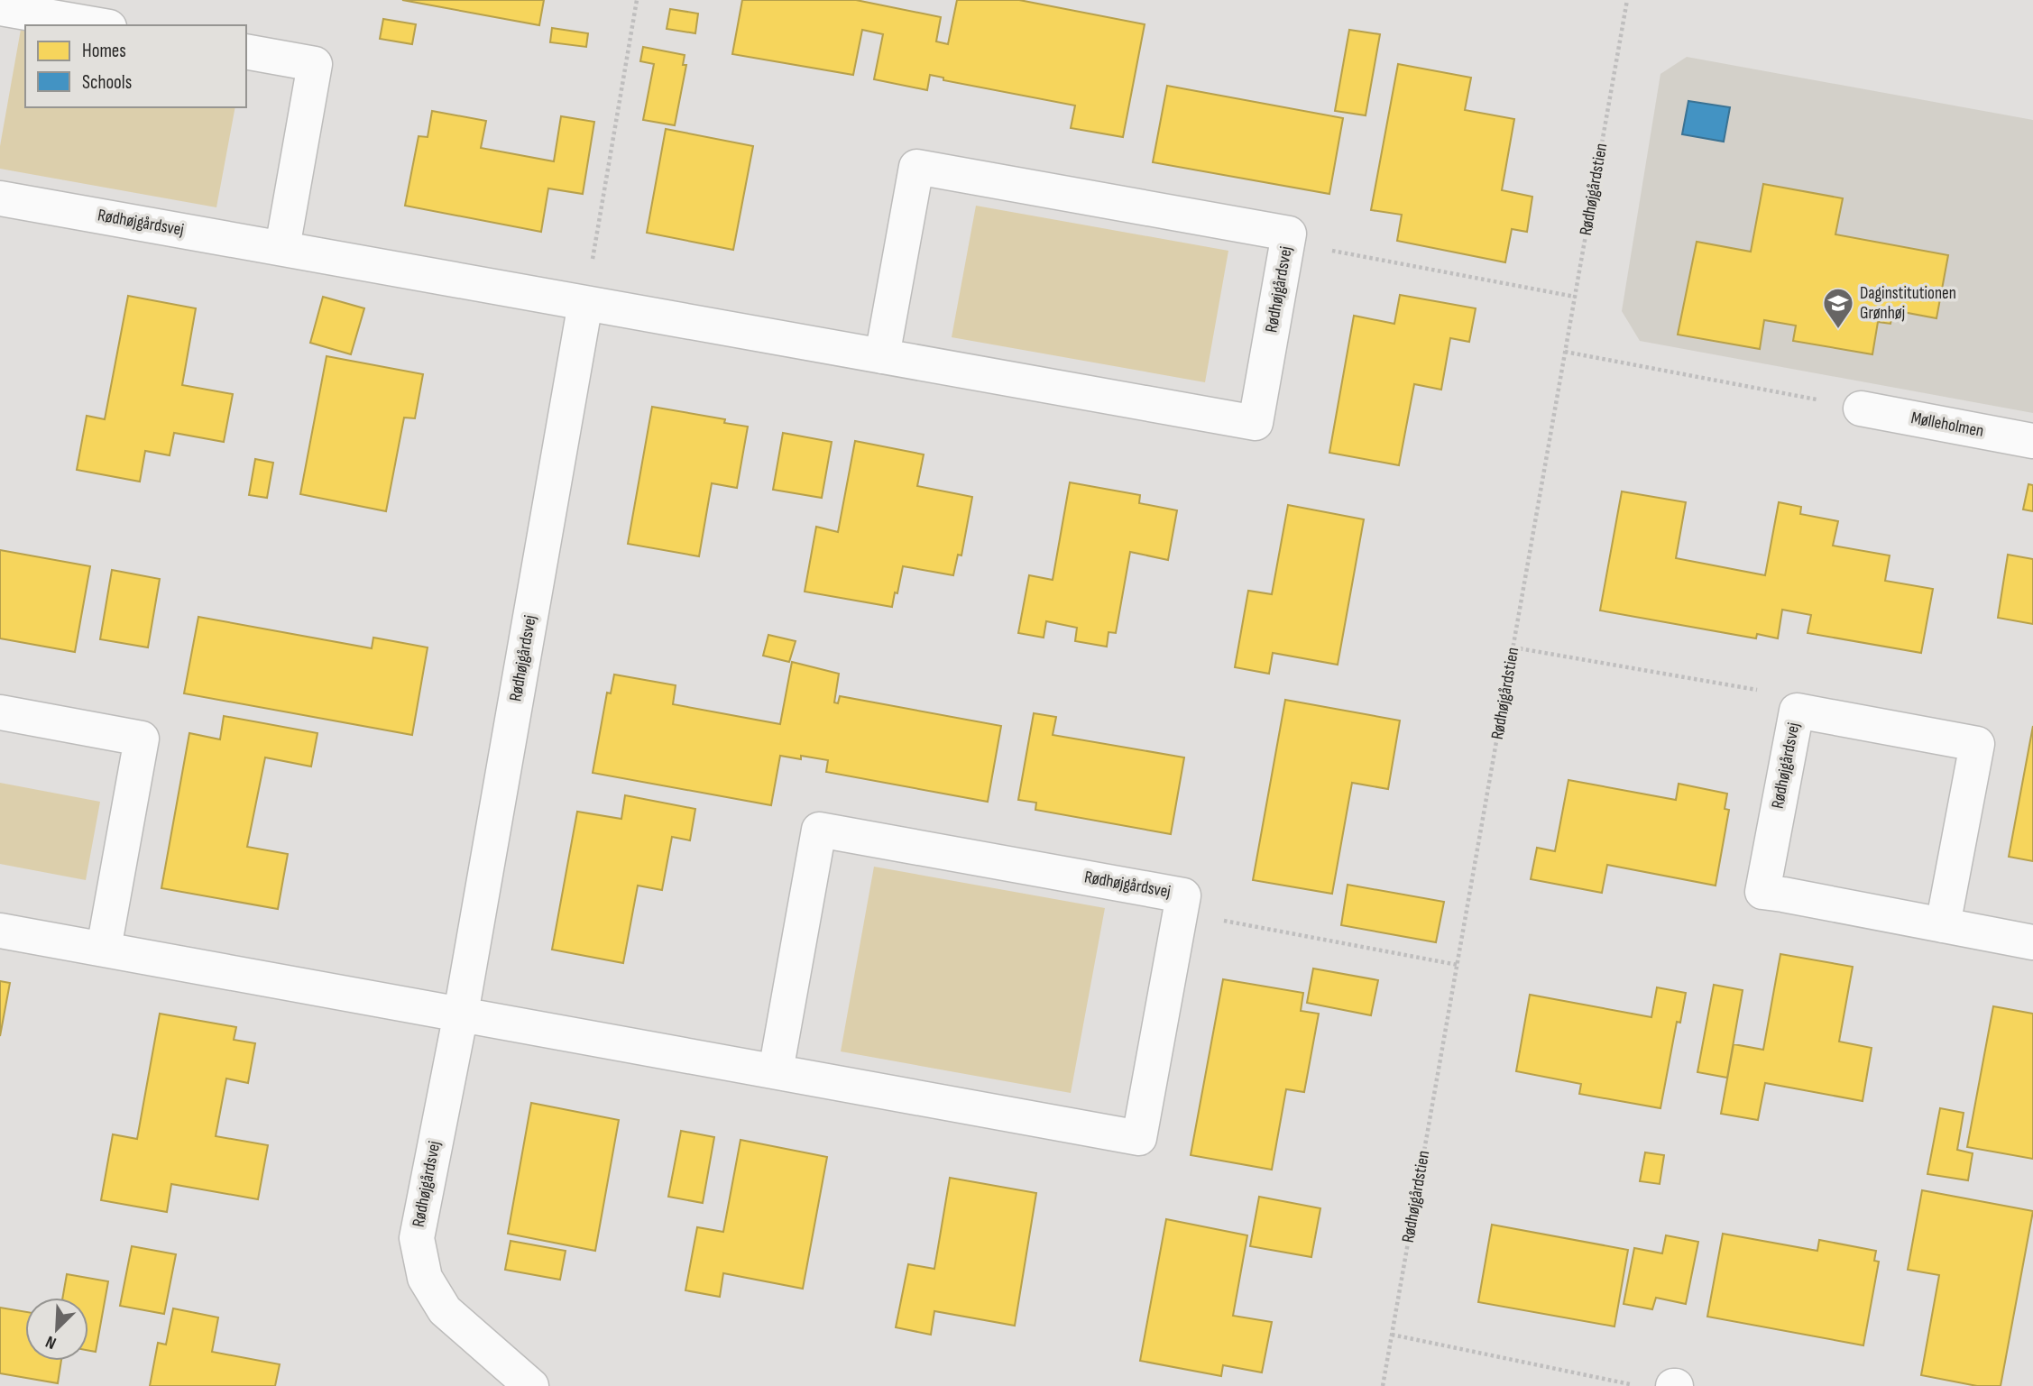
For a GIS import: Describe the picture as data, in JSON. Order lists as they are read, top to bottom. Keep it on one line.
{"streets":{"street":["Rødhøjgårdsvej","Mølleholmen"],"path":["Rødhøjgårdstien"]},"places":{"school or university":["Daginstitutionen Grønhøj"]},"legend":["Homes","Schools"],"north":"bottom left"}
